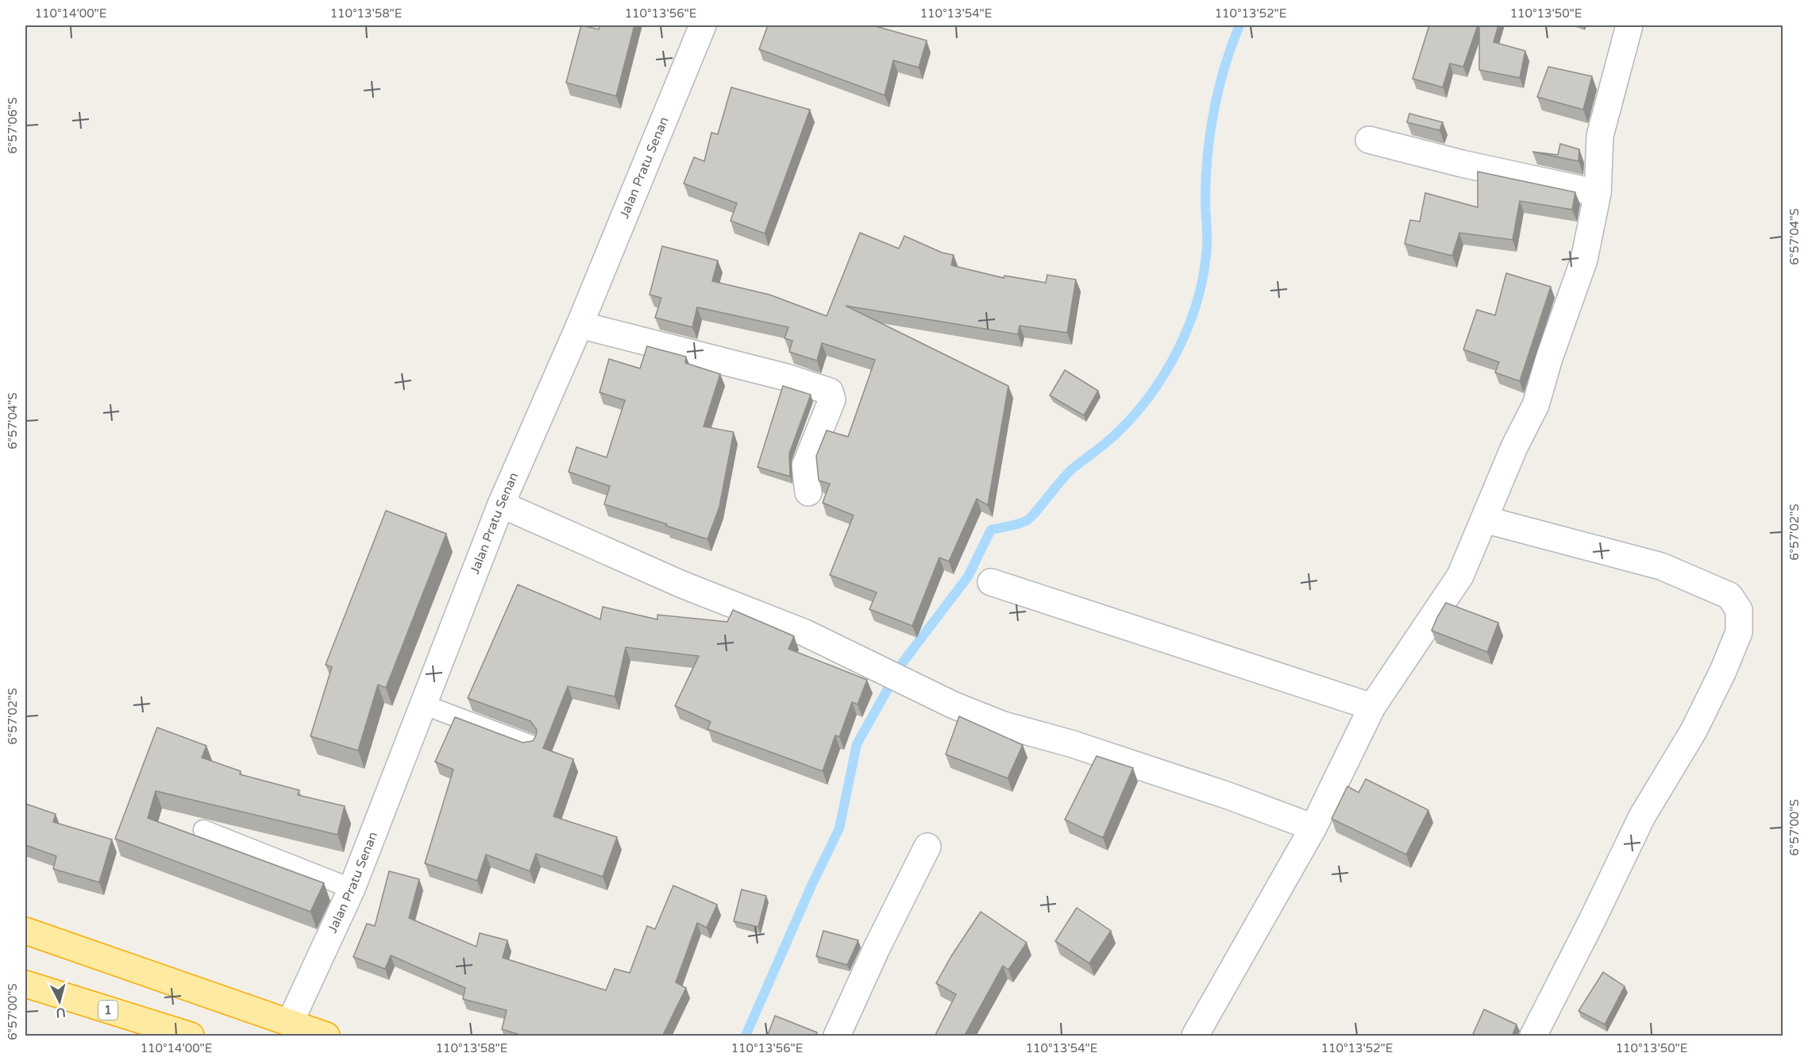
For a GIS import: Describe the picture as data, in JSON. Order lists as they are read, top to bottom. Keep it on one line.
{"streets":{"highway":["1"],"street":["Jalan Pratu Senan"]},"north":"bottom","coordinates":["110°14'00\"E","110°13'58\"E","110°13'56\"E","110°13'54\"E","110°13'52\"E","110°13'50\"E","6°57'06\"S","6°57'04\"S","6°57'02\"S","6°57'00\"S"]}
